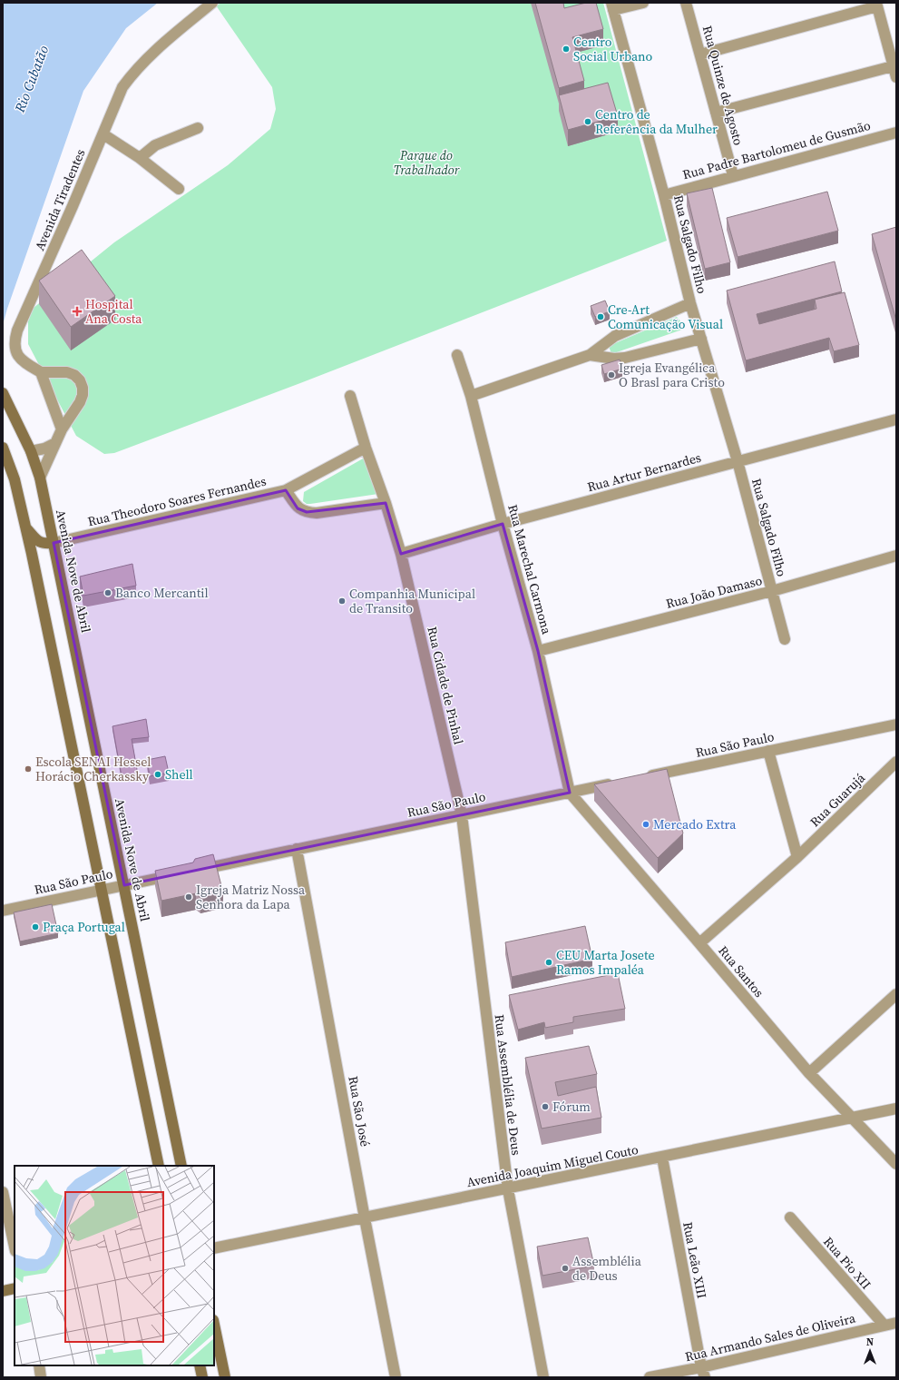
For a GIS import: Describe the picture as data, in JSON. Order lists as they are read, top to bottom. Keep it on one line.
{"streets":{"main road":["Avenida Nove de Abril"],"street":["Rua Quinze de Agosto","Rua Padre Bartolomeu de Gusmão","Avenida Tiradentes","Rua Salgado Filho","Rua Artur Bernardes","Rua Theodoro Soares Fernandes","Rua Marechal Carmona","Rua João Damaso","Rua Cidade de Pinhal","Rua São Paulo","Rua Guarujá","Rua Santos","Rua Assemblélia de Deus","Rua São José","Avenida Joaquim Miguel Couto","Rua Leão XIII","Rua Pio XII","Rua Armando Sales de Oliveira"]},"crossings":[["Rua Quinze de Agosto","Rua Padre Bartolomeu de Gusmão"],["Rua Padre Bartolomeu de Gusmão","Rua Salgado Filho"],["Rua Salgado Filho","Rua Artur Bernardes"],["Rua Salgado Filho","Rua João Damaso"],["Rua Artur Bernardes","Rua Marechal Carmona"],["Rua Artur Bernardes","Rua Cidade de Pinhal"],["Rua Theodoro Soares Fernandes","Avenida Nove de Abril"],["Rua Theodoro Soares Fernandes","Rua Cidade de Pinhal"],["Rua Marechal Carmona","Rua João Damaso"],["Rua Marechal Carmona","Rua São Paulo"],["Rua Marechal Carmona","Rua Santos"],["Avenida Nove de Abril","Rua São Paulo"],["Rua Cidade de Pinhal","Rua São Paulo"],["Rua Cidade de Pinhal","Rua Assemblélia de Deus"],["Rua São Paulo","Rua Guarujá"],["Rua São Paulo","Rua Santos"],["Rua São Paulo","Rua Assemblélia de Deus"],["Rua São Paulo","Rua São José"],["Rua Guarujá","Rua Santos"],["Rua Santos","Avenida Joaquim Miguel Couto"],["Rua Assemblélia de Deus","Avenida Joaquim Miguel Couto"],["Rua São José","Avenida Joaquim Miguel Couto"],["Avenida Joaquim Miguel Couto","Rua Leão XIII"],["Rua Leão XIII","Rua Armando Sales de Oliveira"],["Rua Pio XII","Rua Armando Sales de Oliveira"]],"water":["Rio Cubatão"],"parks":["Parque do Trabalhador"],"places":{"other":["Centro Social Urbano","Centro de Referência da Mulher","Cre-Art Comunicação Visual","Igreja Evangélica O Brasl para Cristo","Banco Mercantil","Companhia Municipal de Transito","Escola SENAI Hessel Horácio Cherkassky","Shell","Mercado Extra","Igreja Matriz Nossa Senhora da Lapa","Praça Portugal","CEU Marta Josete Ramos Impaléa","Fórum","Assemblélia de Deus"],"health":["Hospital Ana Costa"]},"north":"top"}
